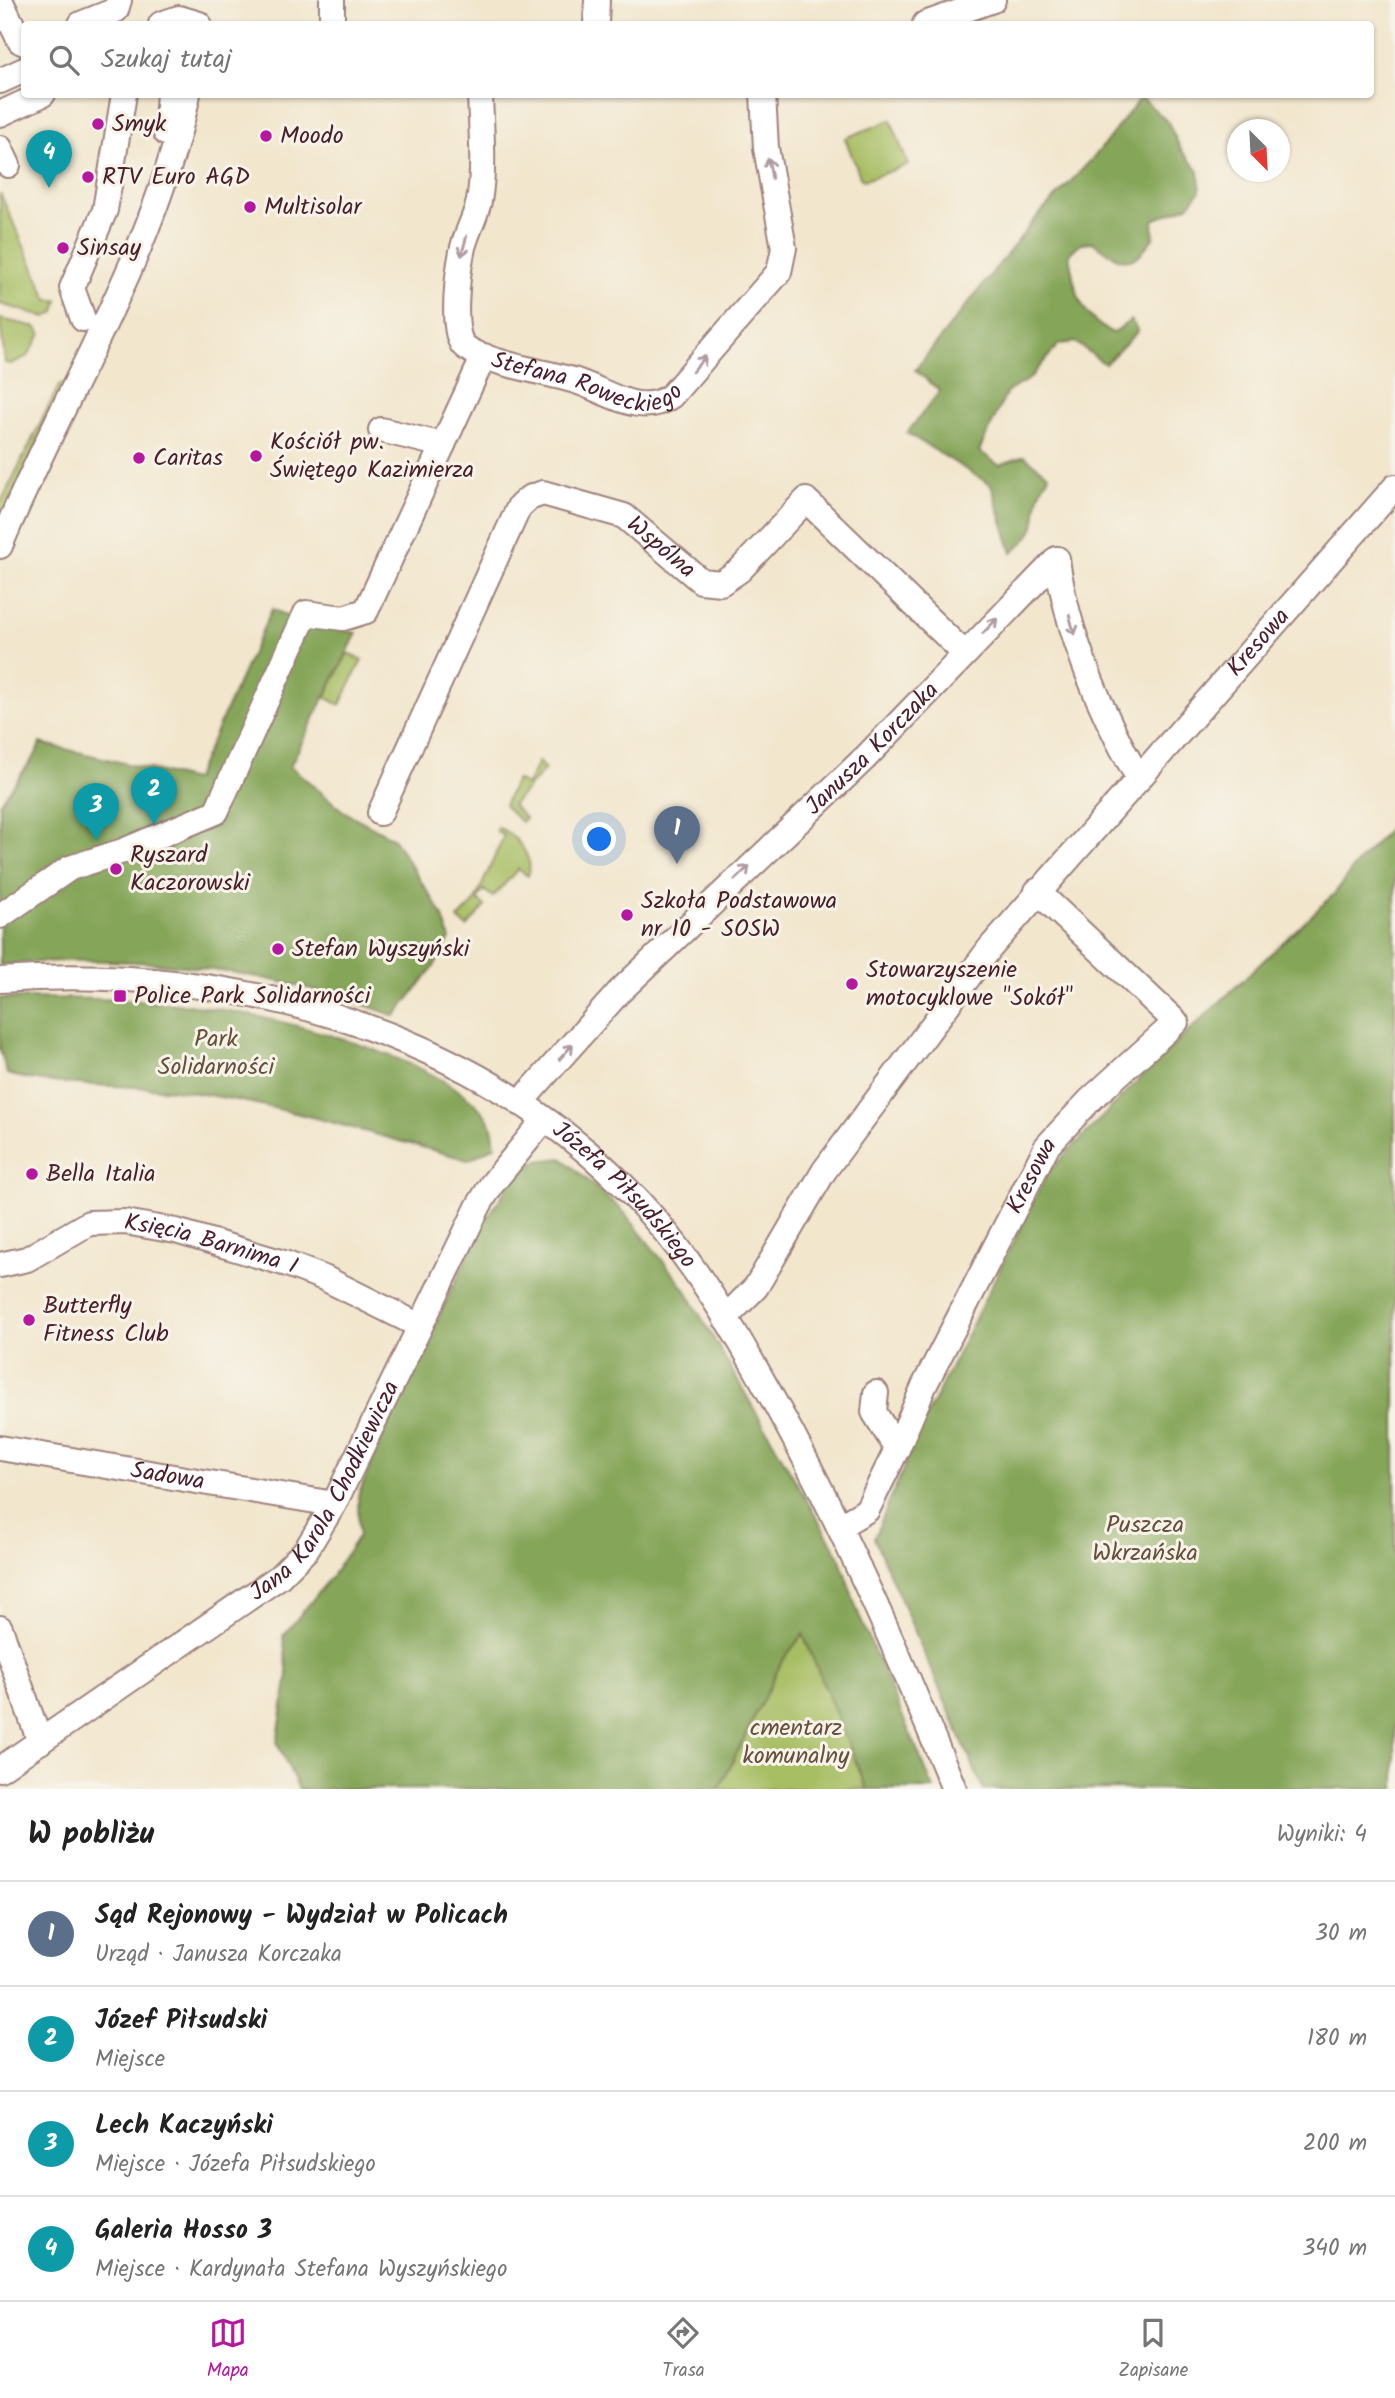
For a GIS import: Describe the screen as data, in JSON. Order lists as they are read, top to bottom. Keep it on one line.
{"streets":{"street":["Stefana Roweckiego","Wspólna","Kresowa","Janusza Korczaka","Józefa Piłsudskiego","Księcia Barnima I","Sadowa","Jana Karola Chodkiewicza"]},"crossings":[["Wspólna","Janusza Korczaka"],["Kresowa","Janusza Korczaka"],["Kresowa","Józefa Piłsudskiego"],["Janusza Korczaka","Józefa Piłsudskiego"],["Józefa Piłsudskiego","Jana Karola Chodkiewicza"],["Księcia Barnima I","Jana Karola Chodkiewicza"],["Sadowa","Jana Karola Chodkiewicza"]],"parks":["Park Solidarności","Puszcza Wkrzańska","cmentarz komunalny"],"places":{"other":["Smyk","Moodo","RTV Euro AGD","Multisolar","Sinsay","Kościół pw. Świętego Kazimierza","Caritas","Ryszard Kaczorowski","Szkoła Podstawowa nr 10 - SOSW","Stefan Wyszyński","Stowarzyszenie motocyklowe \"Sokół\"","Bella Italia","Butterfly Fitness Club"],"transit":["Police Park Solidarności"]},"north":"bottom right","page":{"search":"Szukaj tutaj","pins":["4","2","3","1"],"heading":["W pobliżu","Wyniki: 4"],"list":[{"mark":"1","name":"Sąd Rejonowy - Wydział w Policach","note":"Urząd · Janusza Korczaka","value":"30 m"},{"mark":"2","name":"Józef Piłsudski","note":"Miejsce","value":"180 m"},{"mark":"3","name":"Lech Kaczyński","note":"Miejsce · Józefa Piłsudskiego","value":"200 m"},{"mark":"4","name":"Galeria Hosso 3","note":"Miejsce · Kardynała Stefana Wyszyńskiego","value":"340 m"}],"nav":["Mapa","Trasa","Zapisane"]}}
